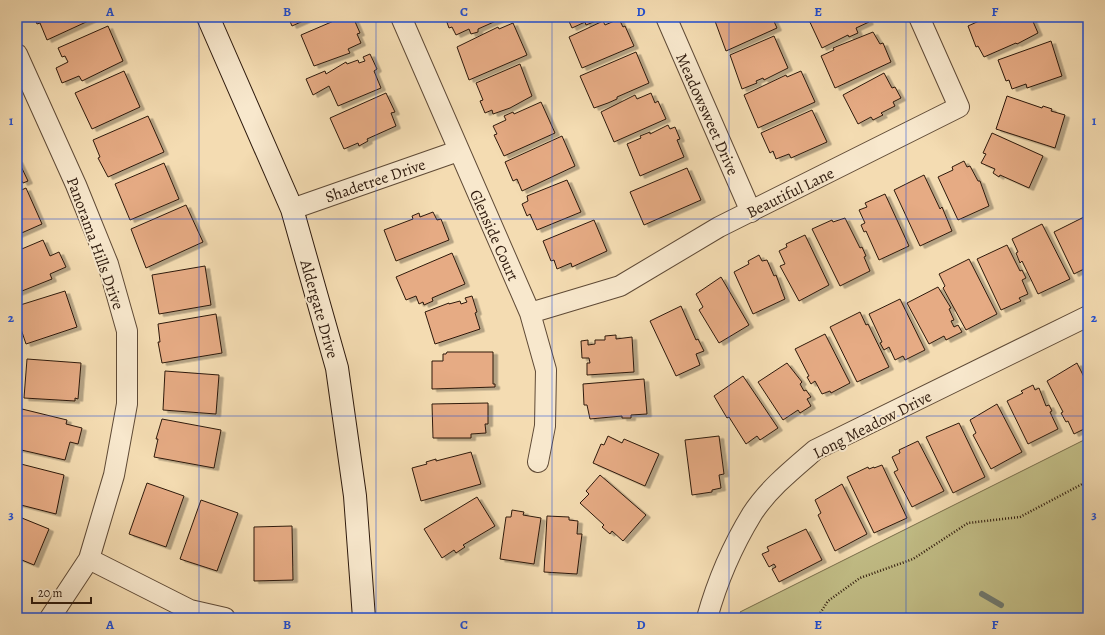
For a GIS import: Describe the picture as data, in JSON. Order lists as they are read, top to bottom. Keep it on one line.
{"streets":{"street":["Meadowsweet Drive","Shadetree Drive","Beautiful Lane","Glenside Court","Panorama Hills Drive","Aldergate Drive","Long Meadow Drive"]},"crossings":[["Meadowsweet Drive","Beautiful Lane"],["Shadetree Drive","Glenside Court"],["Shadetree Drive","Aldergate Drive"],["Beautiful Lane","Glenside Court"]],"scale_bar":"20 m","grid":{"columns":["A","B","C","D","E","F"],"rows":["1","2","3"]}}
